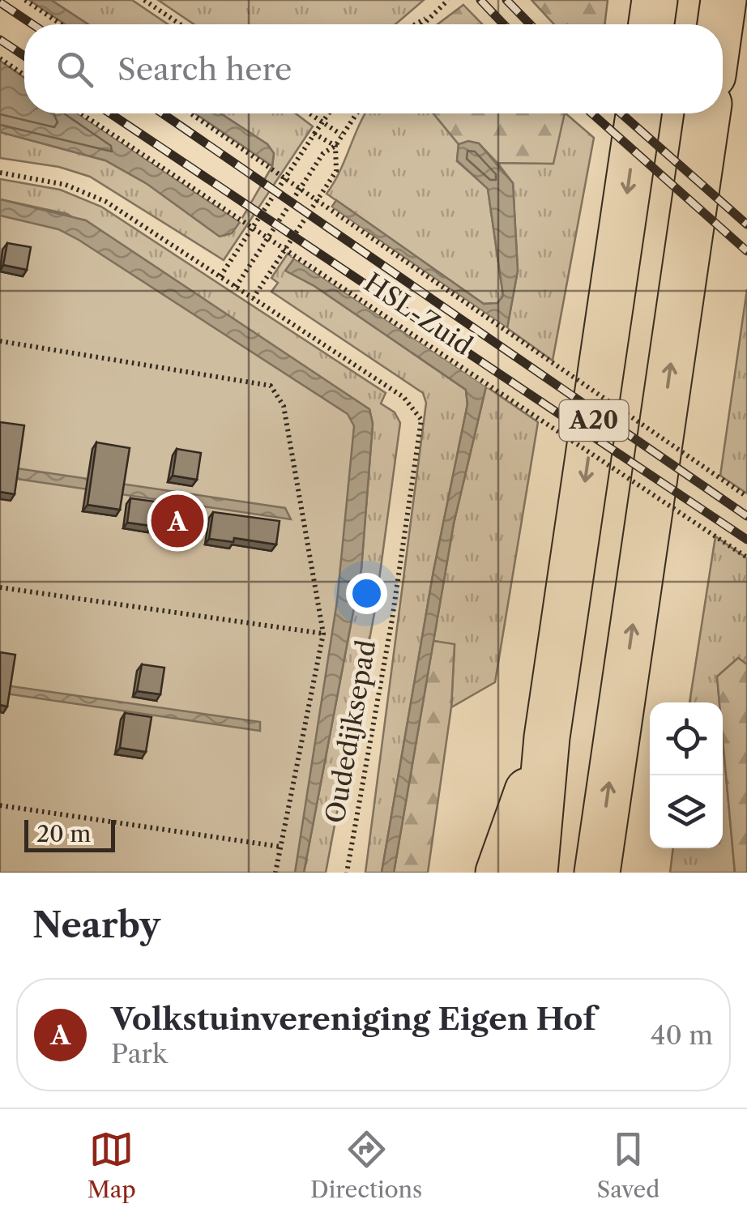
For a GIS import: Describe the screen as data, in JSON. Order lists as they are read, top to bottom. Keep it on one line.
{"streets":{"highway":["A20"],"path":["HSL-Zuid","Oudedijksepad"]},"scale_bar":"20 m","page":{"search":"Search here","pins":"A","scale":"20 m","heading":"Nearby","list":[{"mark":"A","name":"Volkstuinvereniging Eigen Hof","note":"Park","value":"40 m"}],"nav":["Map","Directions","Saved"]}}
